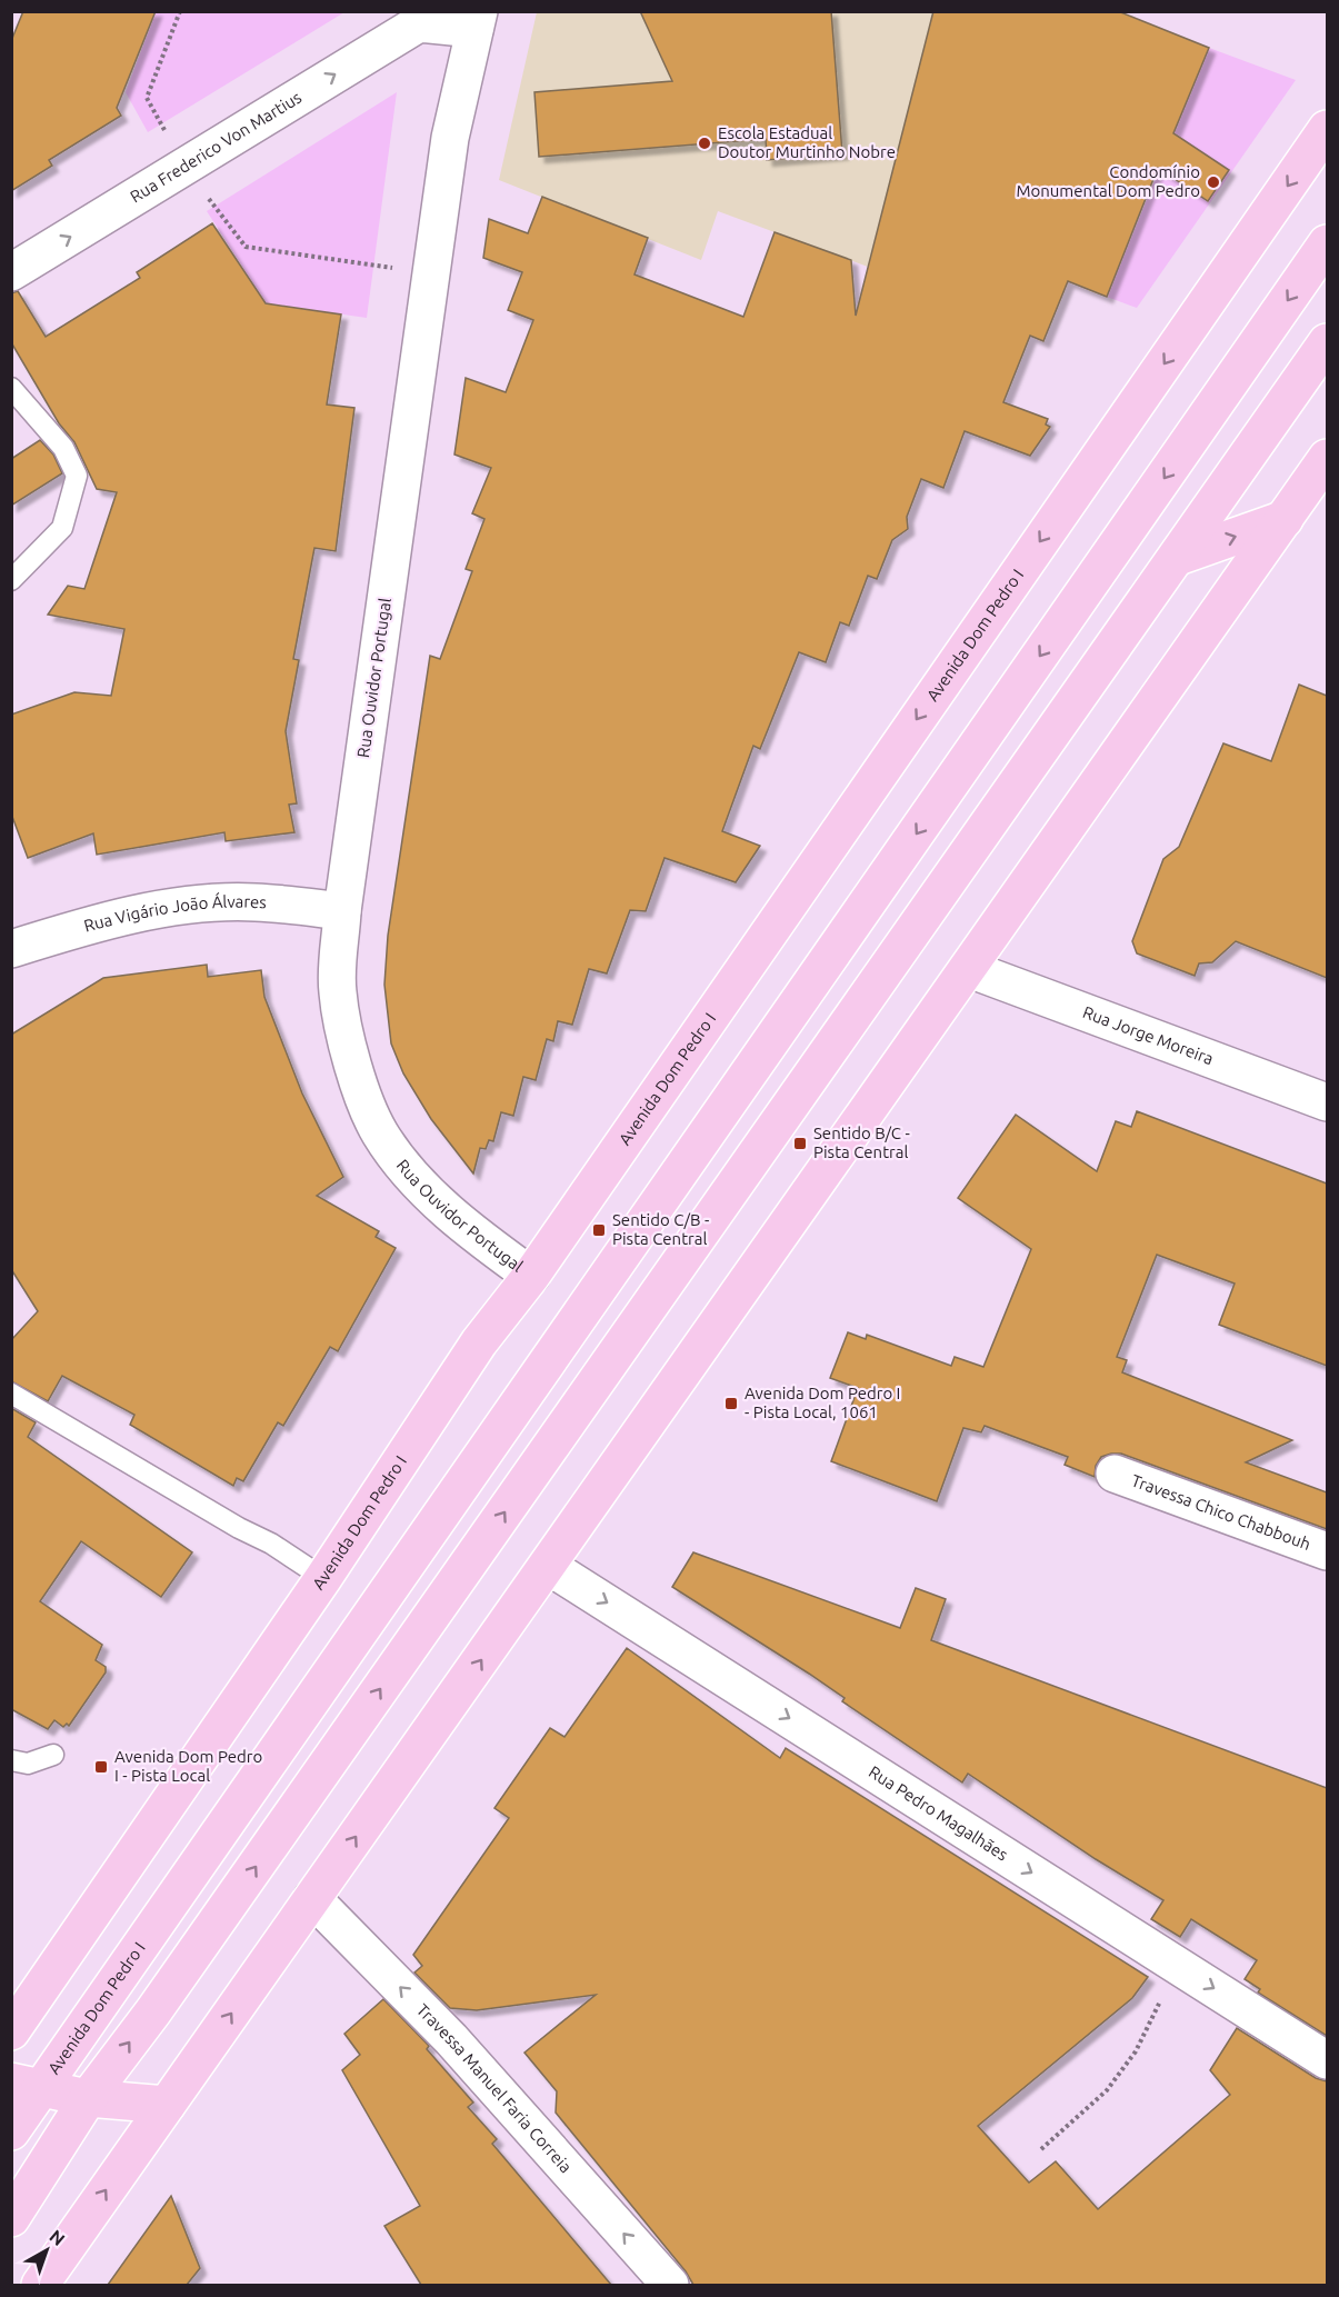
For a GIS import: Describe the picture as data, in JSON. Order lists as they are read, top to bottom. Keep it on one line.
{"streets":{"main road":["Avenida Dom Pedro I"],"street":["Rua Frederico Von Martius","Rua Ouvidor Portugal","Rua Vigário João Álvares","Rua Jorge Moreira","Travessa Chico Chabbouh","Rua Pedro Magalhães","Travessa Manuel Faria Correia"]},"crossings":[["Rua Frederico Von Martius","Rua Ouvidor Portugal"],["Avenida Dom Pedro I","Rua Ouvidor Portugal"],["Rua Ouvidor Portugal","Rua Vigário João Álvares"]],"one_way":["Rua Frederico Von Martius","Rua Pedro Magalhães","Travessa Manuel Faria Correia"],"places":{"other":["Escola Estadual Doutor Murtinho Nobre","Condomínio Monumental Dom Pedro"],"transit":["Sentido B/C - Pista Central","Sentido C/B - Pista Central","Avenida Dom Pedro I - Pista Local, 1061","Avenida Dom Pedro I - Pista Local"]},"north":"top right"}
